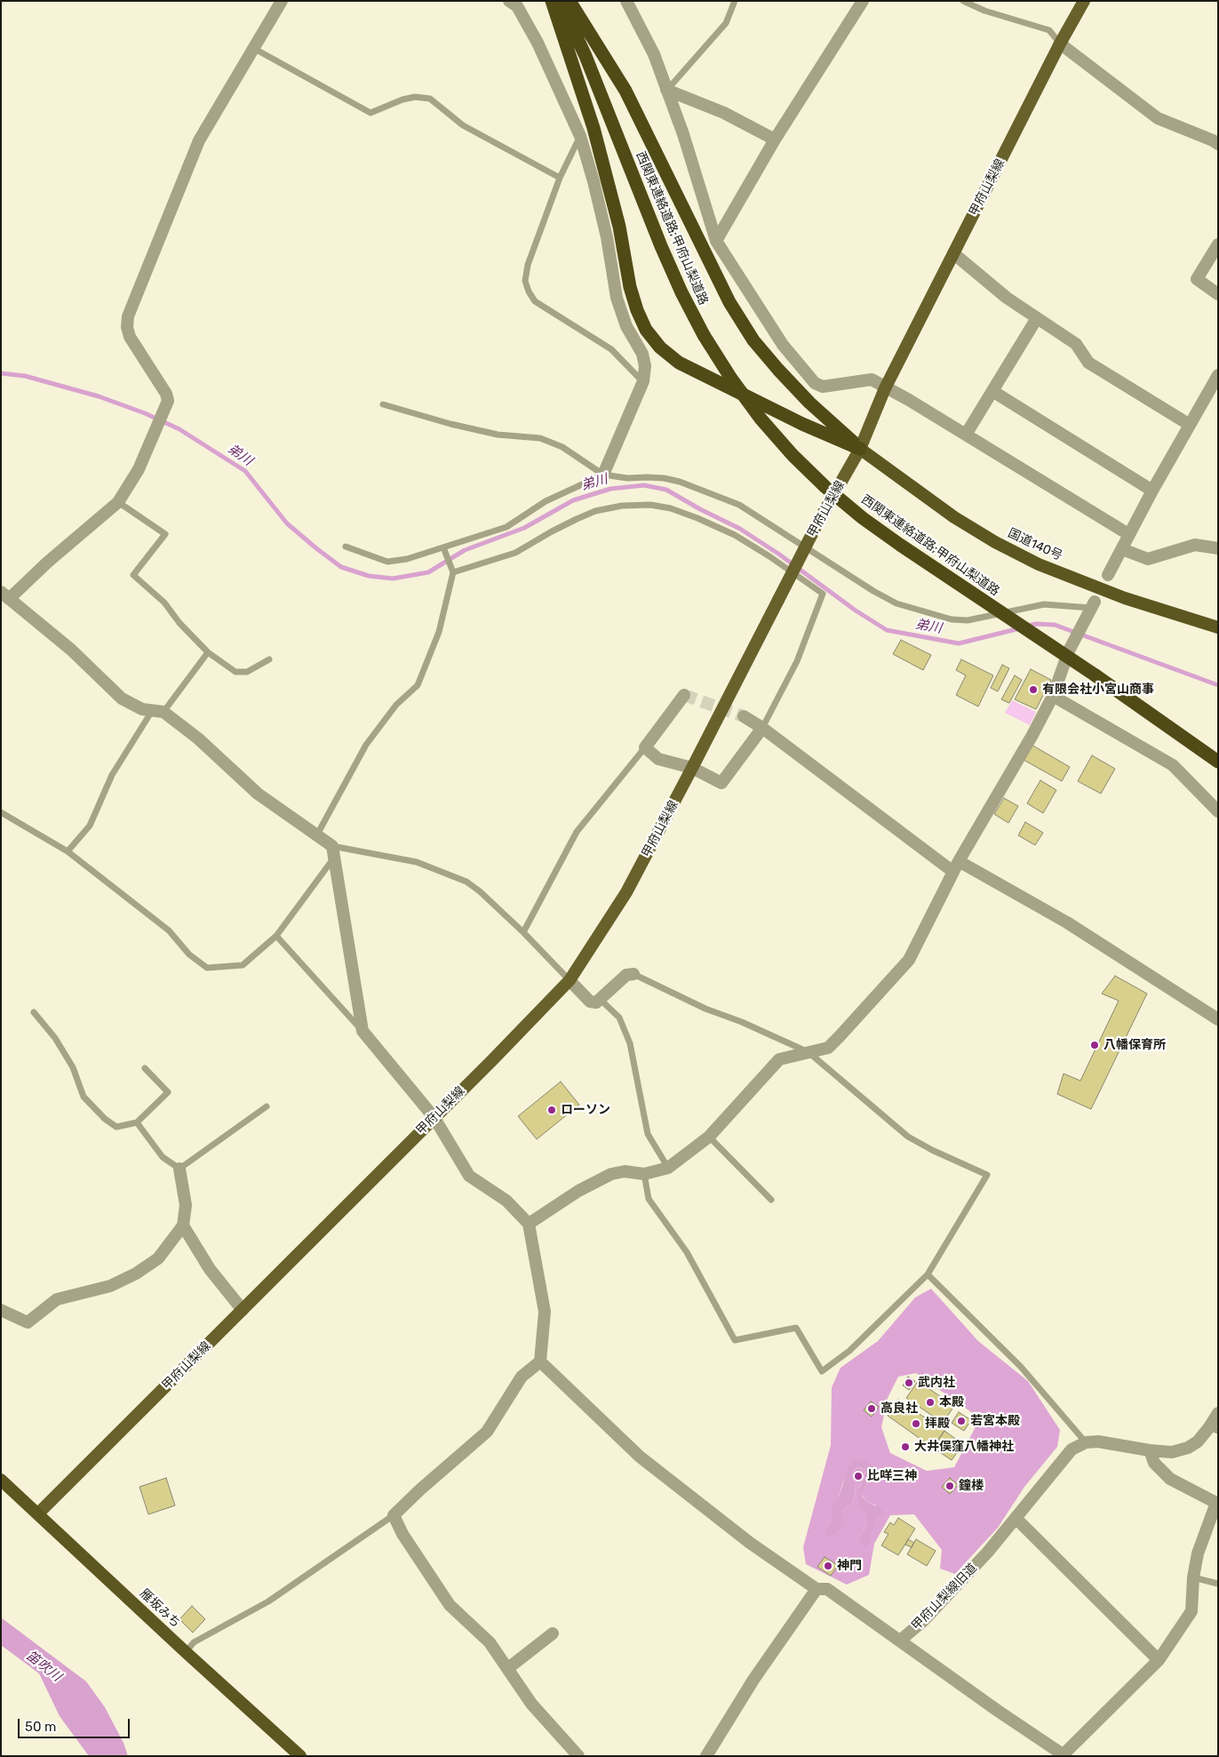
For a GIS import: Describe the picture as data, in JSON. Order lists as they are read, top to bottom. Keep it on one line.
{"streets":{"highway":["西関東連絡道路;甲府山梨道路","国道140号","雁坂みち"],"main road":["甲府山梨線"],"street":["甲府山梨線旧道"]},"crossings":[["甲府山梨線","国道140号"],["甲府山梨線","雁坂みち"]],"water":["弟川","笛吹川"],"places":["有限会社小宮山商事","八幡保育所","ローソン","武内社","本殿","高良社","若宮本殿","拝殿","大井俣窪八幡神社","比咩三神","鐘楼","神門"],"scale_bar":"50 m"}
